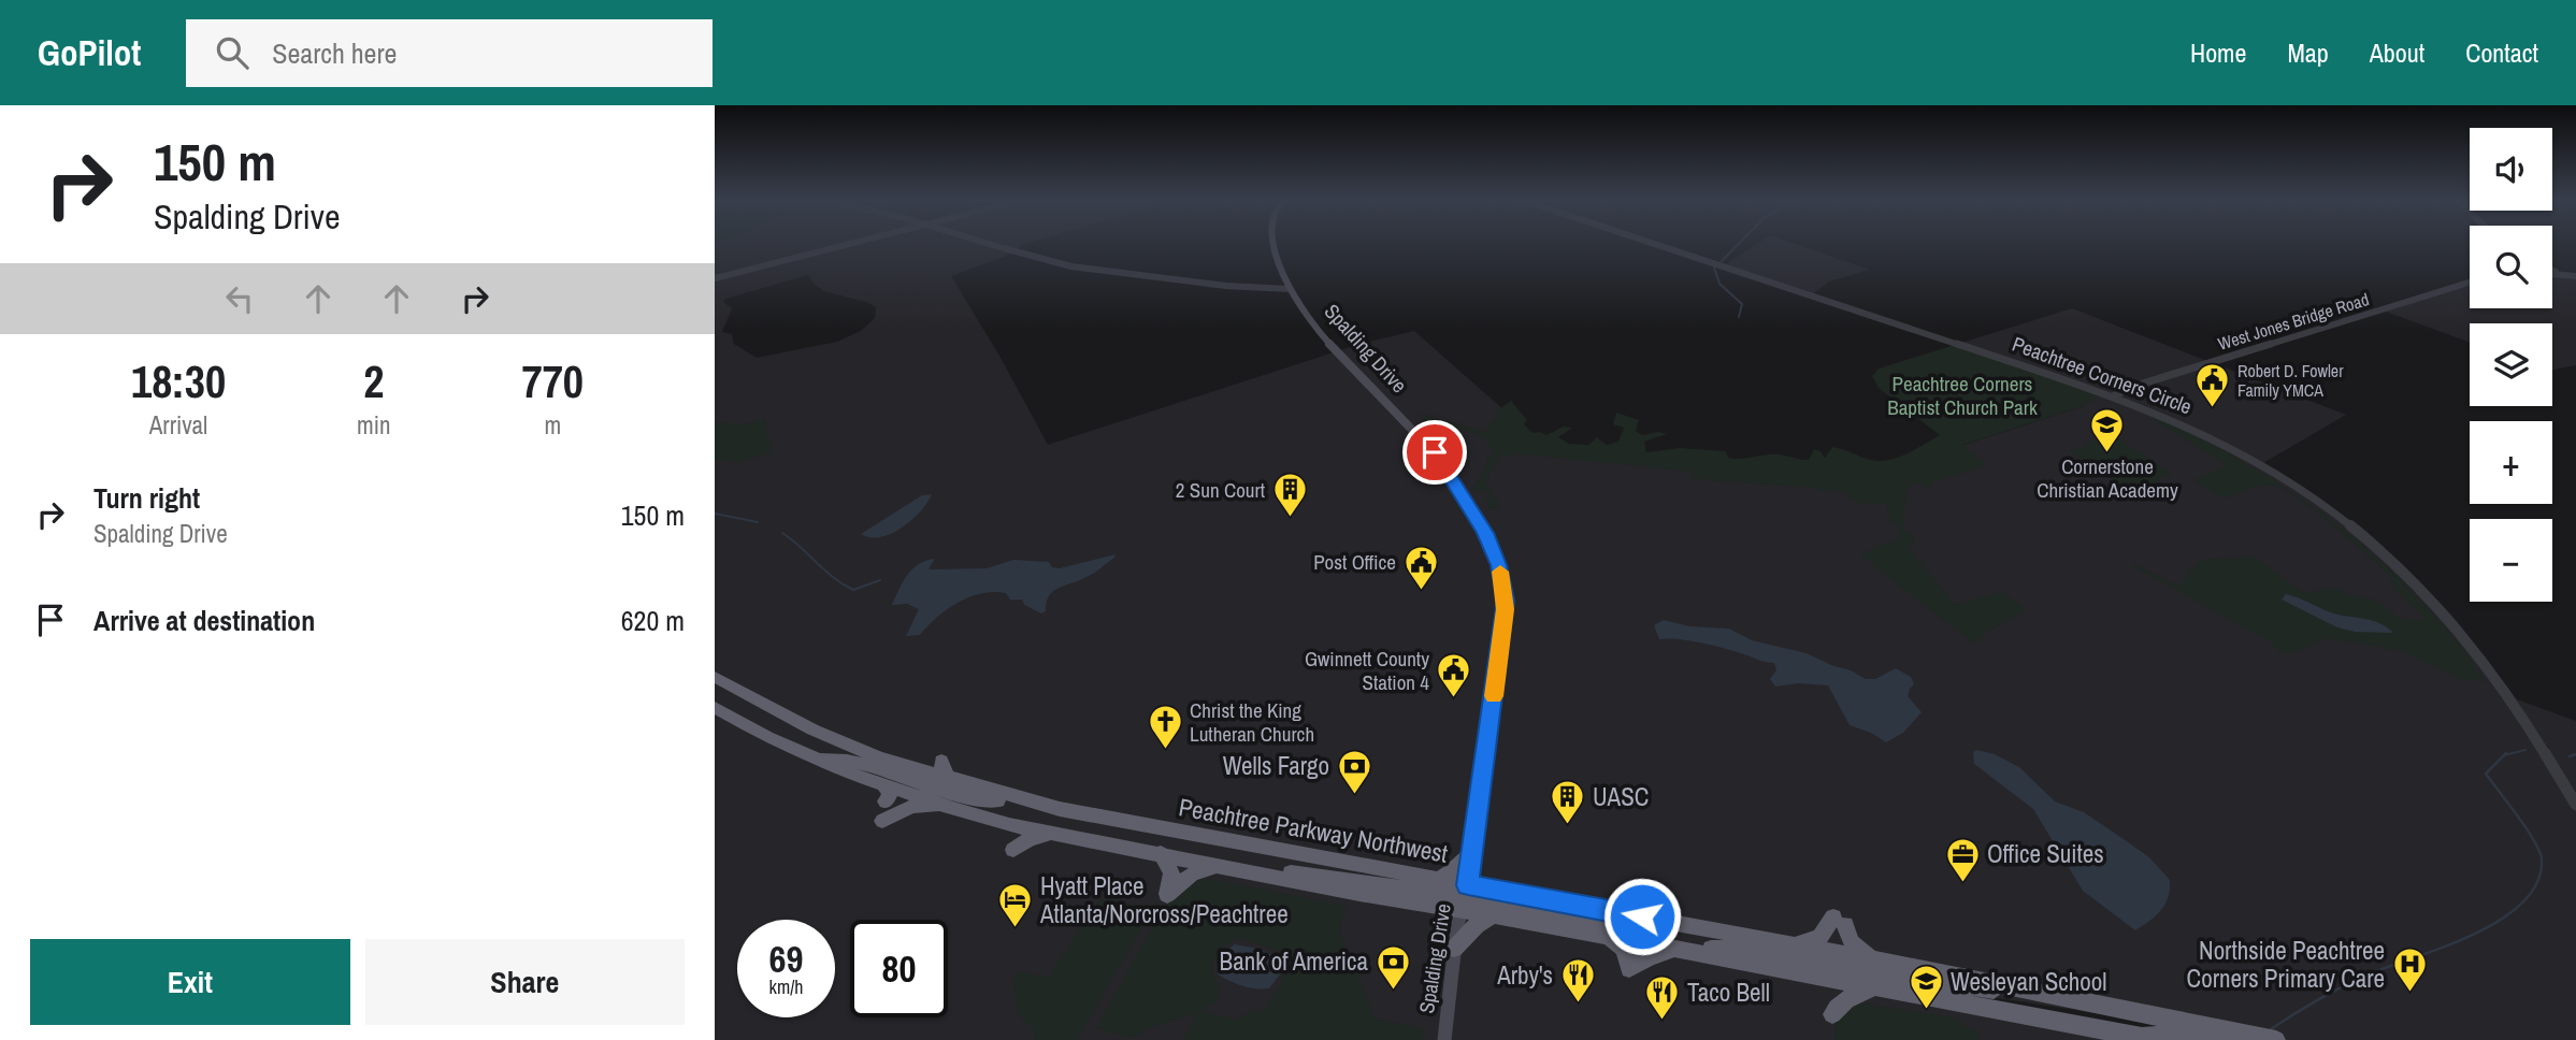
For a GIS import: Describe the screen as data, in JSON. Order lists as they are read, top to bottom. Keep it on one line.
{"streets":{"highway":["Peachtree Parkway Northwest"],"main road":["Spalding Drive"],"street":["West Jones Bridge Road","Peachtree Corners Circle"]},"crossings":[["West Jones Bridge Road","Peachtree Corners Circle"],["Spalding Drive","Peachtree Parkway Northwest"]],"parks":["Peachtree Corners Baptist Church Park"],"places":{"public building":["Robert D. Fowler Family YMCA","Post Office","Gwinnett County Station 4"],"school or university":["Cornerstone Christian Academy","Wesleyan School"],"building":["2 Sun Court","UASC"],"church":["Christ the King Lutheran Church"],"bank":["Wells Fargo","Bank of America"],"office":["Office Suites"],"hotel":["Hyatt Place Atlanta/Norcross/Peachtree"],"hospital":["Northside Peachtree Corners Primary Care"],"restaurant":["Arby's","Taco Bell"]},"page":{"header":"GoPilot","search":"Search here","nav":["Home","Map","About","Contact"],"turn":["150 m","Spalding Drive"],"map_buttons":["+","−"],"eta":["18:30","Arrival","2","min","770","m"],"list":[{"name":"Turn right","note":"Spalding Drive","value":"150 m"},{"name":"Arrive at destination","value":"620 m"}],"speed":"69 km/h","limit":"80","buttons":["Exit","Share"]}}
